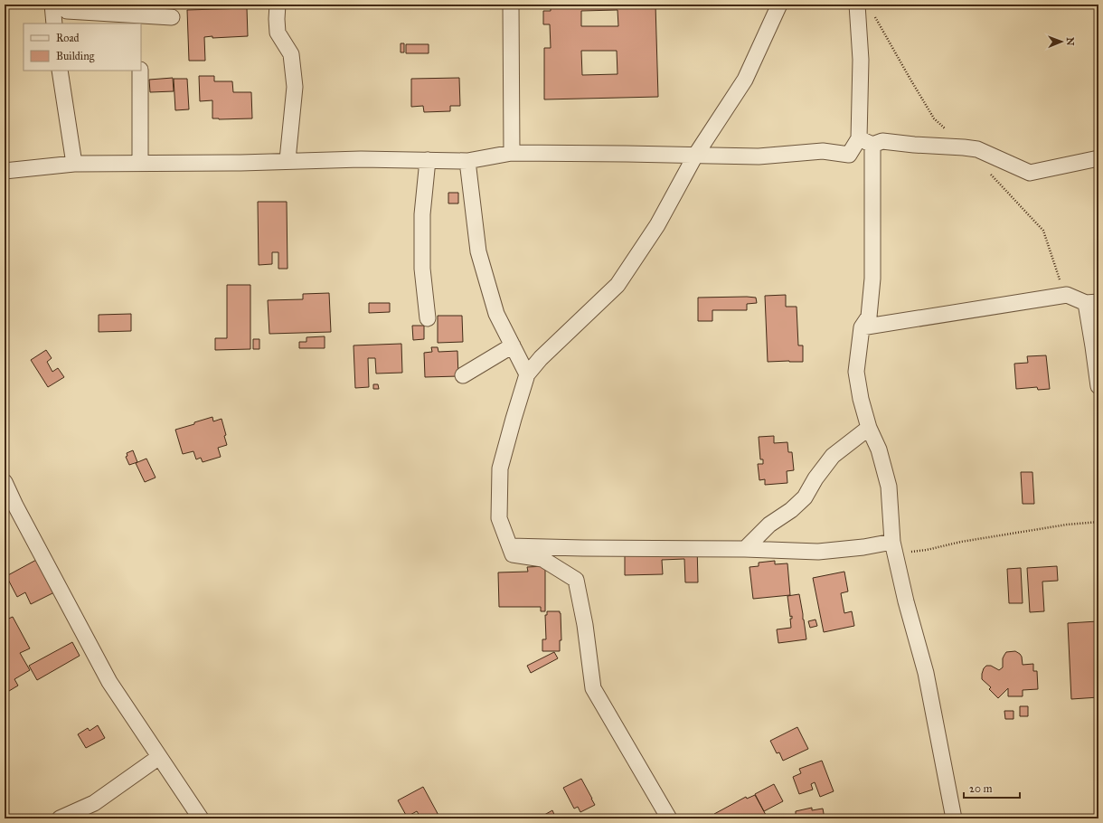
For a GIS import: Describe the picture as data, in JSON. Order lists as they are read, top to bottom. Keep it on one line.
{"legend":["Road","Building"],"scale_bar":"20 m","north":"right"}
